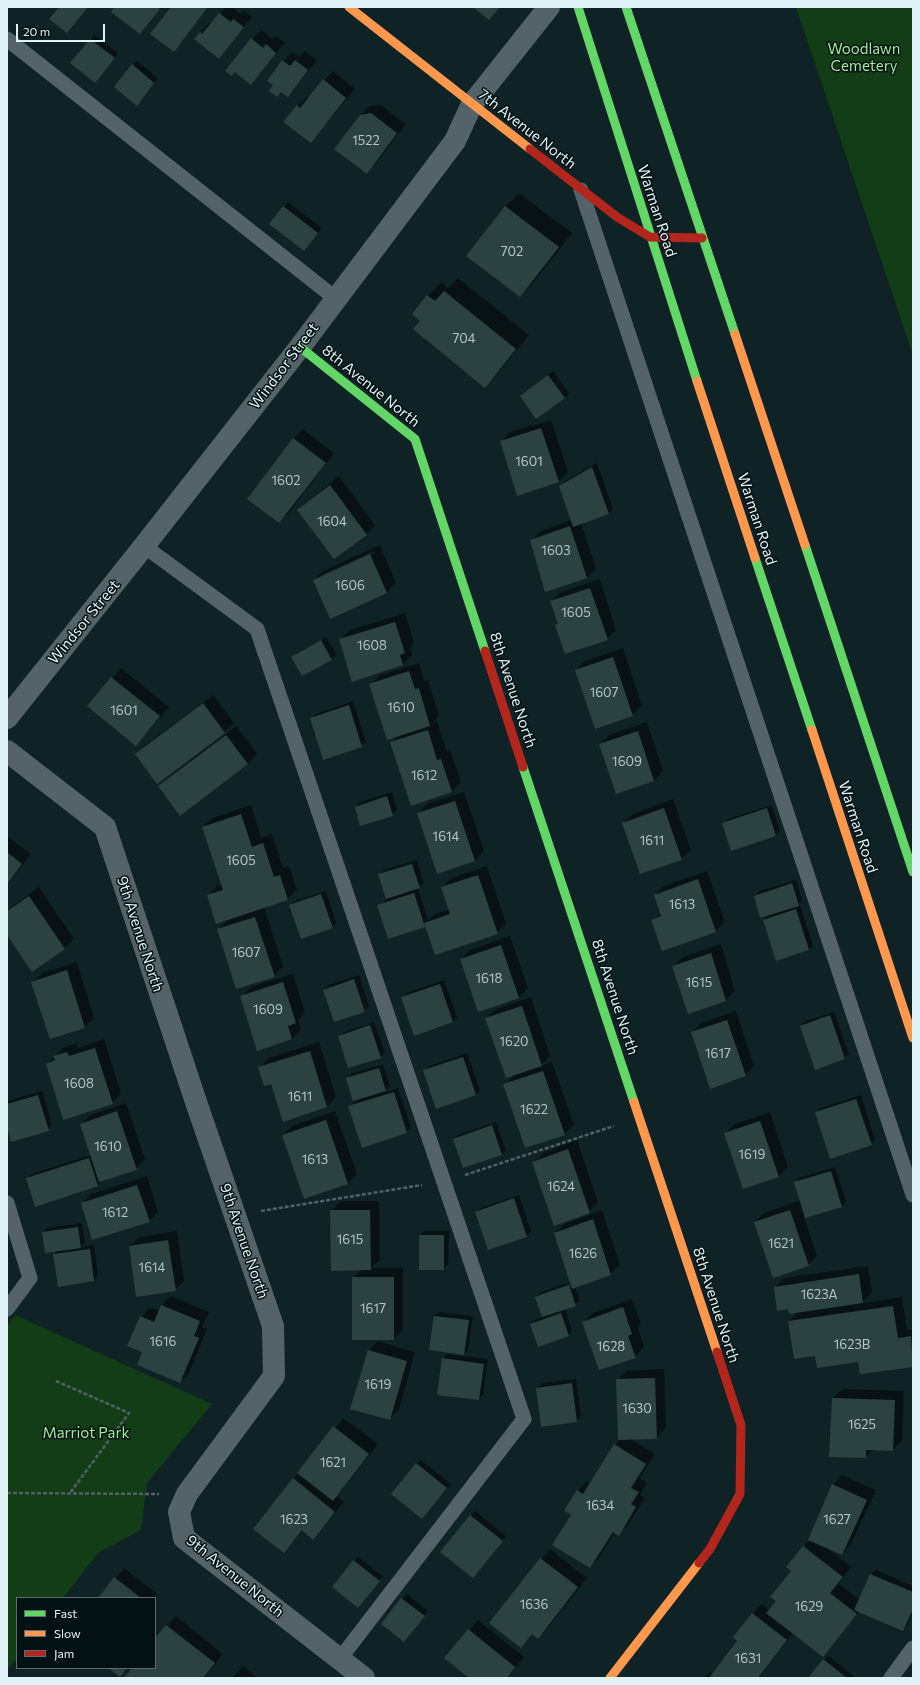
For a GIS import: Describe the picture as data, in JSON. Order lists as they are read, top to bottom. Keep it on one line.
{"streets":{"main road":["7th Avenue North","Warman Road","8th Avenue North"],"street":["Windsor Street","9th Avenue North"]},"crossings":[["7th Avenue North","Warman Road"],["7th Avenue North","Windsor Street"],["Windsor Street","8th Avenue North"]],"parks":["Woodlawn Cemetery","Marriot Park"],"house_numbers":["1522","702","704","1601","1602","1604","1603","1606","1605","1608","1607","1610","1601","1609","1612","1614","1611","1605","1613","1607","1618","1615","1609","1620","1617","1608","1611","1622","1610","1619","1613","1624","1612","1615","1621","1626","1614","1623A","1617","1616","1623B","1628","1619","1630","1625","1621","1634","1623","1627","1636","1629","1631"],"legend":["Fast","Slow","Jam"],"scale_bar":"20 m"}
